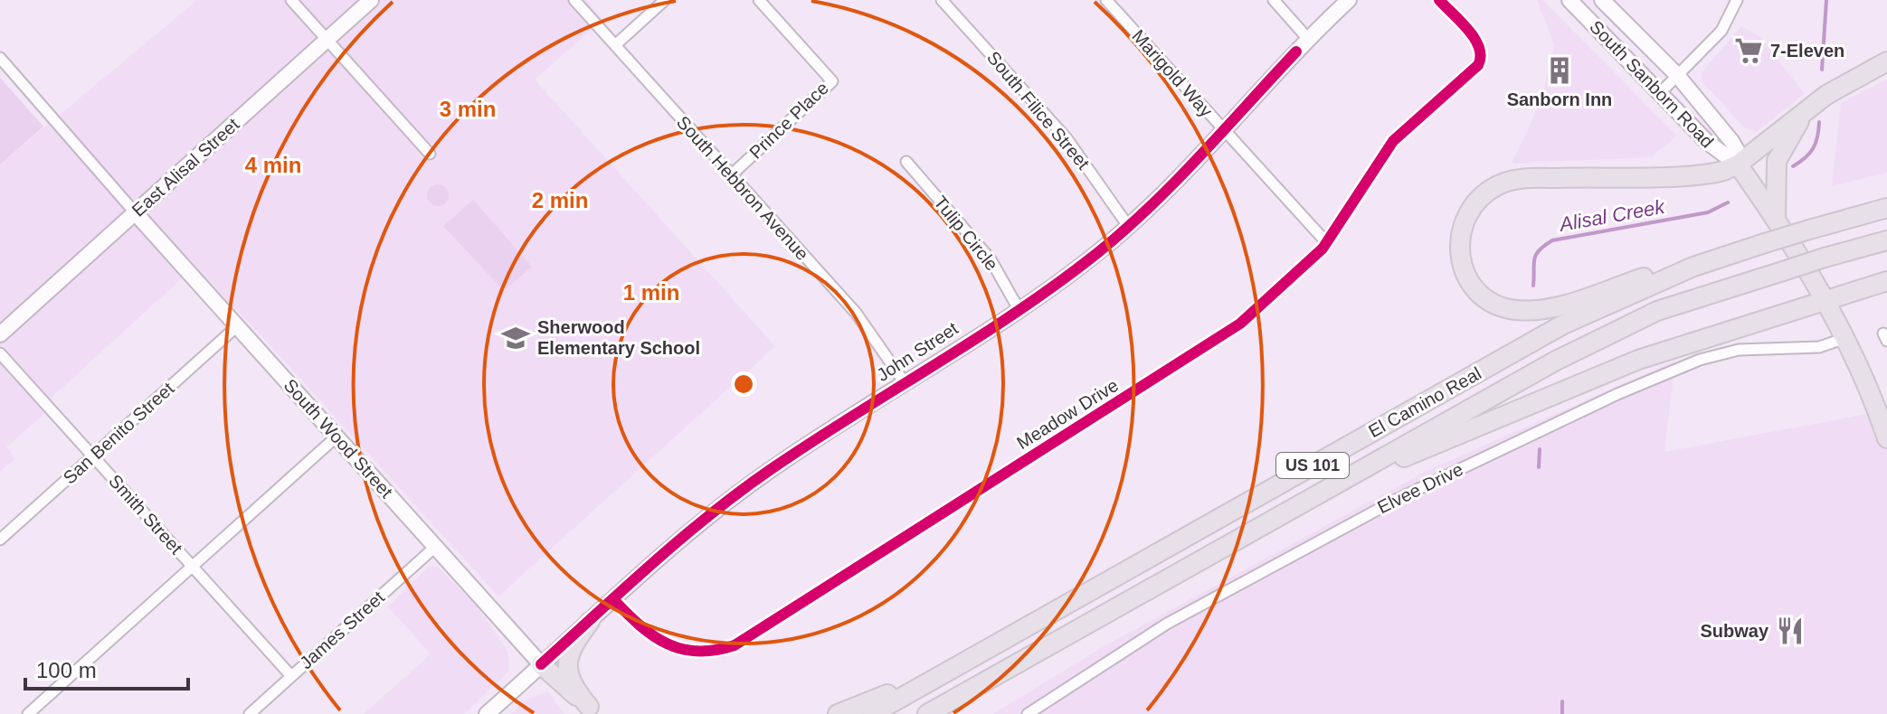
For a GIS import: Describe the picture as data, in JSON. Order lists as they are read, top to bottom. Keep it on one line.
{"streets":{"highway":["South Sanborn Road","El Camino Real","US 101"],"main road":["East Alisal Street","John Street","South Wood Street"],"street":["Marigold Way","South Filice Street","Prince Place","South Hebbron Avenue","Tulip Circle","Meadow Drive","San Benito Street","Elvee Drive","Smith Street","James Street"]},"crossings":[["Marigold Way","John Street"],["Marigold Way","Meadow Drive"],["South Sanborn Road","Elvee Drive"],["South Filice Street","John Street"],["Prince Place","South Hebbron Avenue"],["East Alisal Street","South Wood Street"],["South Hebbron Avenue","John Street"],["Tulip Circle","John Street"],["John Street","Meadow Drive"],["John Street","South Wood Street"],["San Benito Street","South Wood Street"],["San Benito Street","Smith Street"],["South Wood Street","James Street"],["Smith Street","James Street"]],"water":["Alisal Creek"],"places":{"supermarket":["7-Eleven"],"building":["Sanborn Inn"],"school or university":["Sherwood Elementary School"],"restaurant":["Subway"]},"scale_bar":"100 m","rings":["3 min","4 min","2 min","1 min"]}
